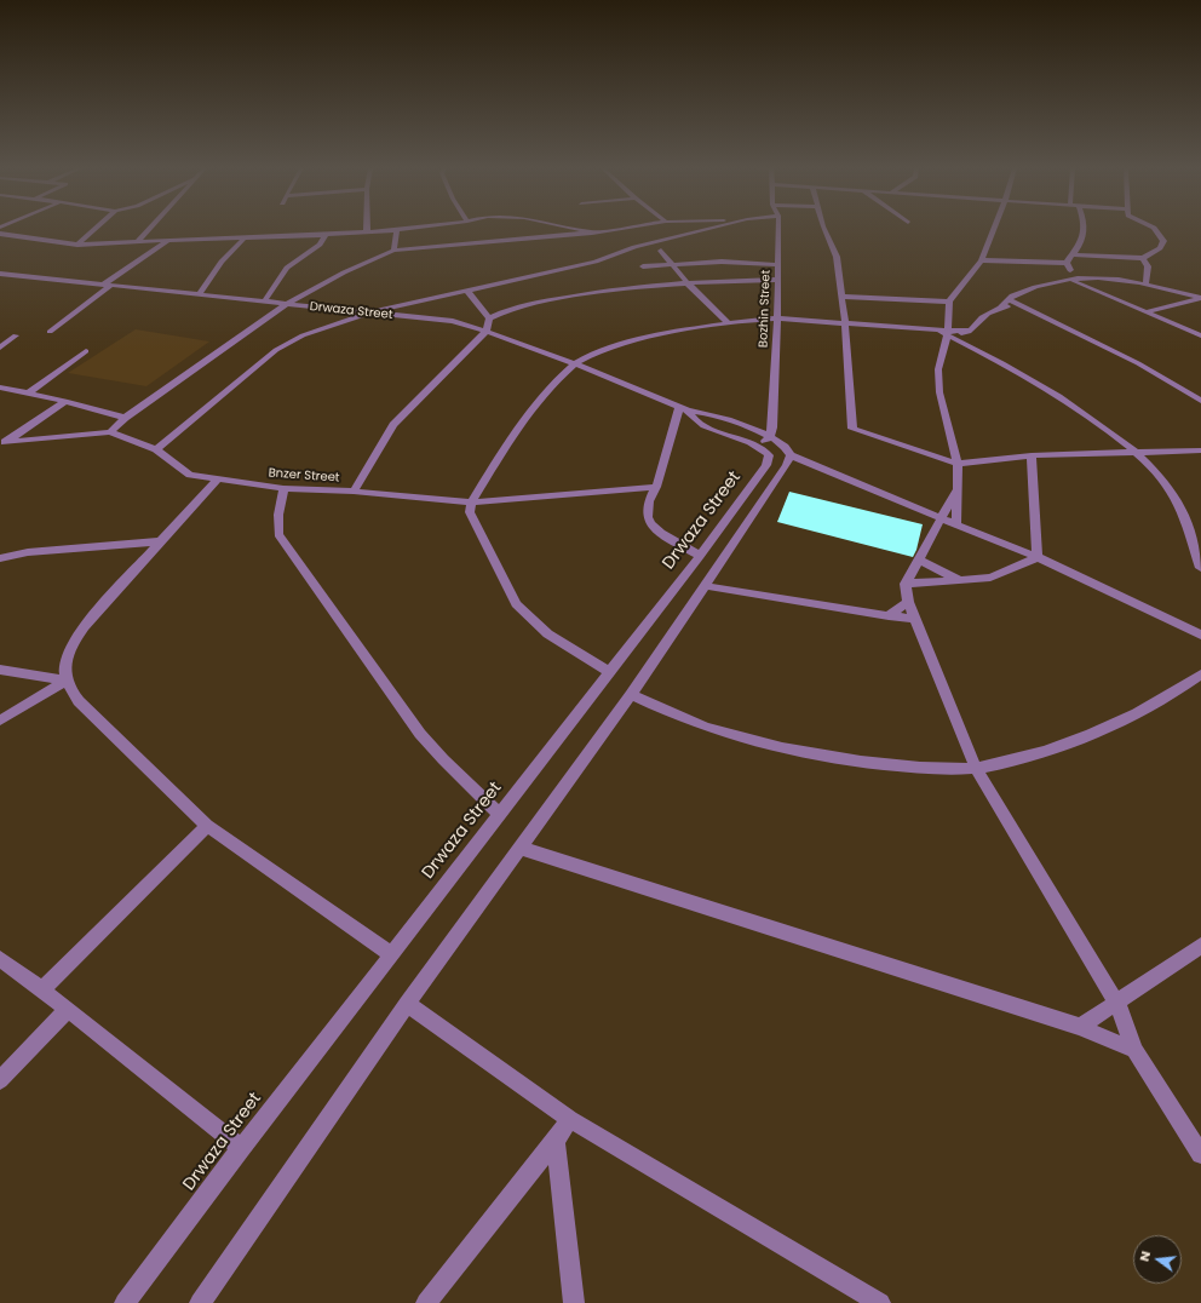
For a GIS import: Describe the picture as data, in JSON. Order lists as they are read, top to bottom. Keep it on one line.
{"streets":{"street":["Bozhin Street","Drwaza Street","Bnzer Street"]},"crossings":[["Bozhin Street","Drwaza Street"]],"north":"left"}
